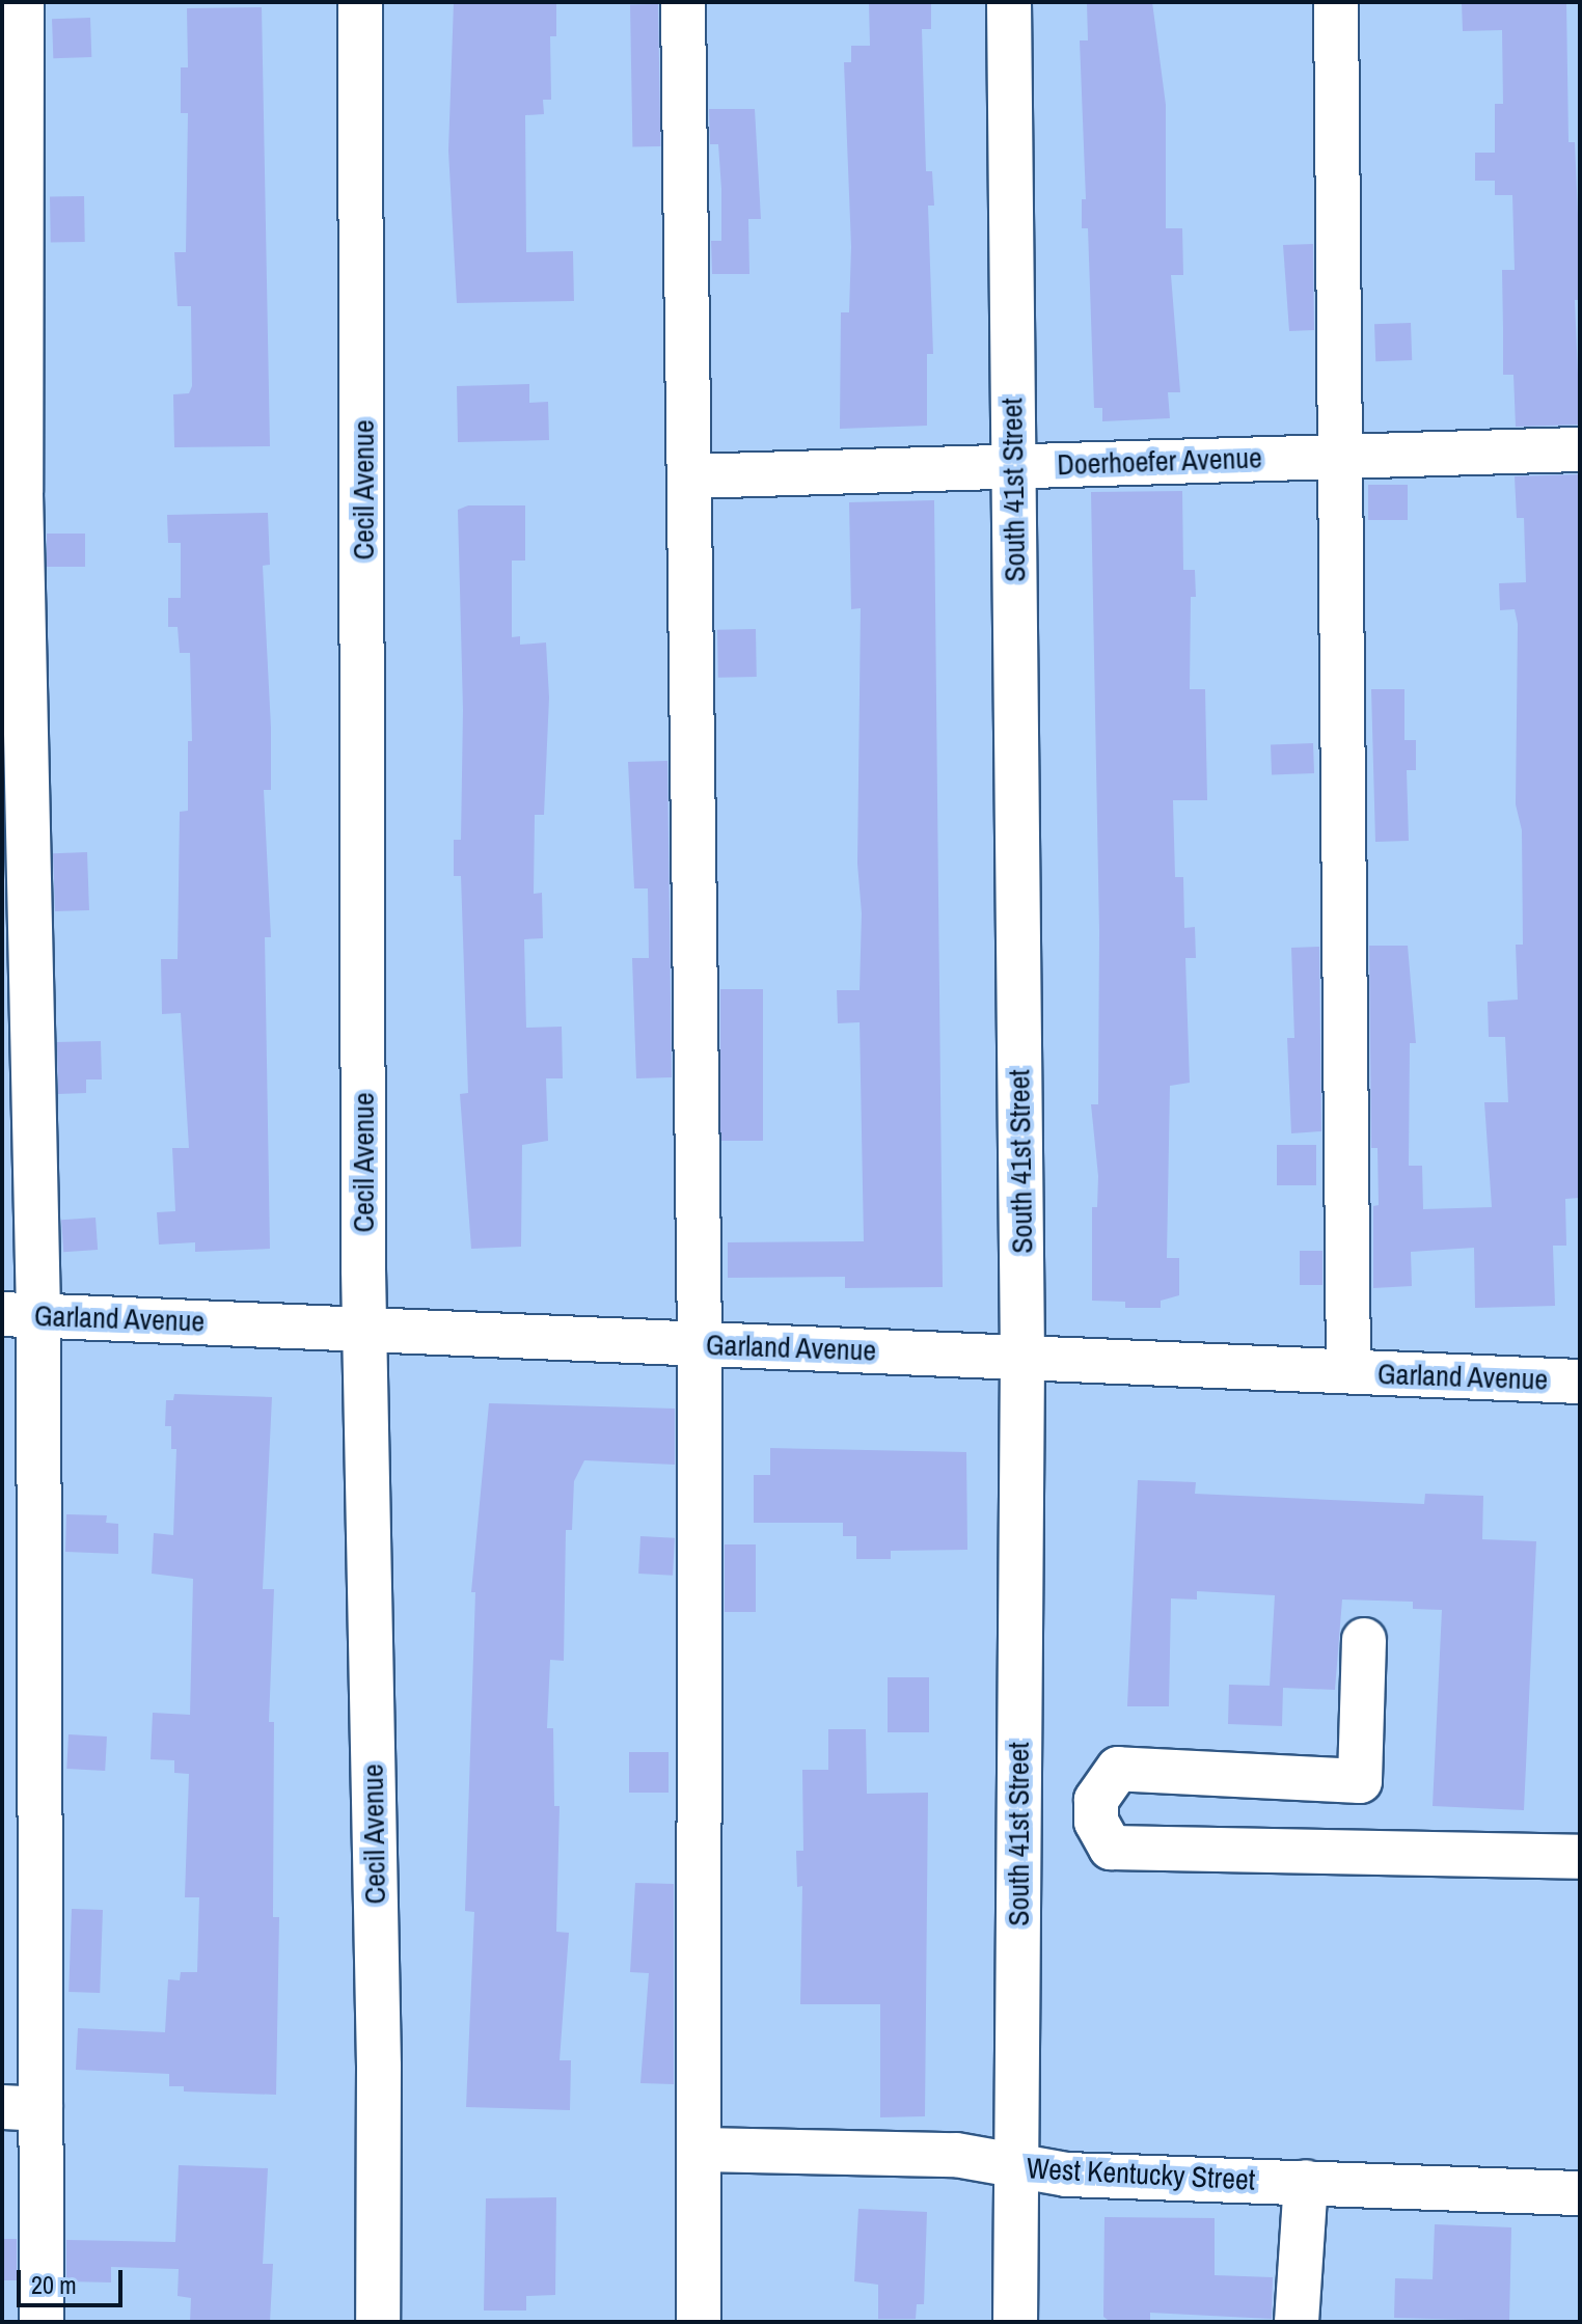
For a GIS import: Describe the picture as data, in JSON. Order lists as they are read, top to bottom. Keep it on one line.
{"streets":{"street":["Doerhoefer Avenue","Cecil Avenue","South 41st Street","Garland Avenue","West Kentucky Street"]},"crossings":[["Doerhoefer Avenue","South 41st Street"],["Cecil Avenue","Garland Avenue"],["South 41st Street","Garland Avenue"],["South 41st Street","West Kentucky Street"]],"scale_bar":"20 m"}
